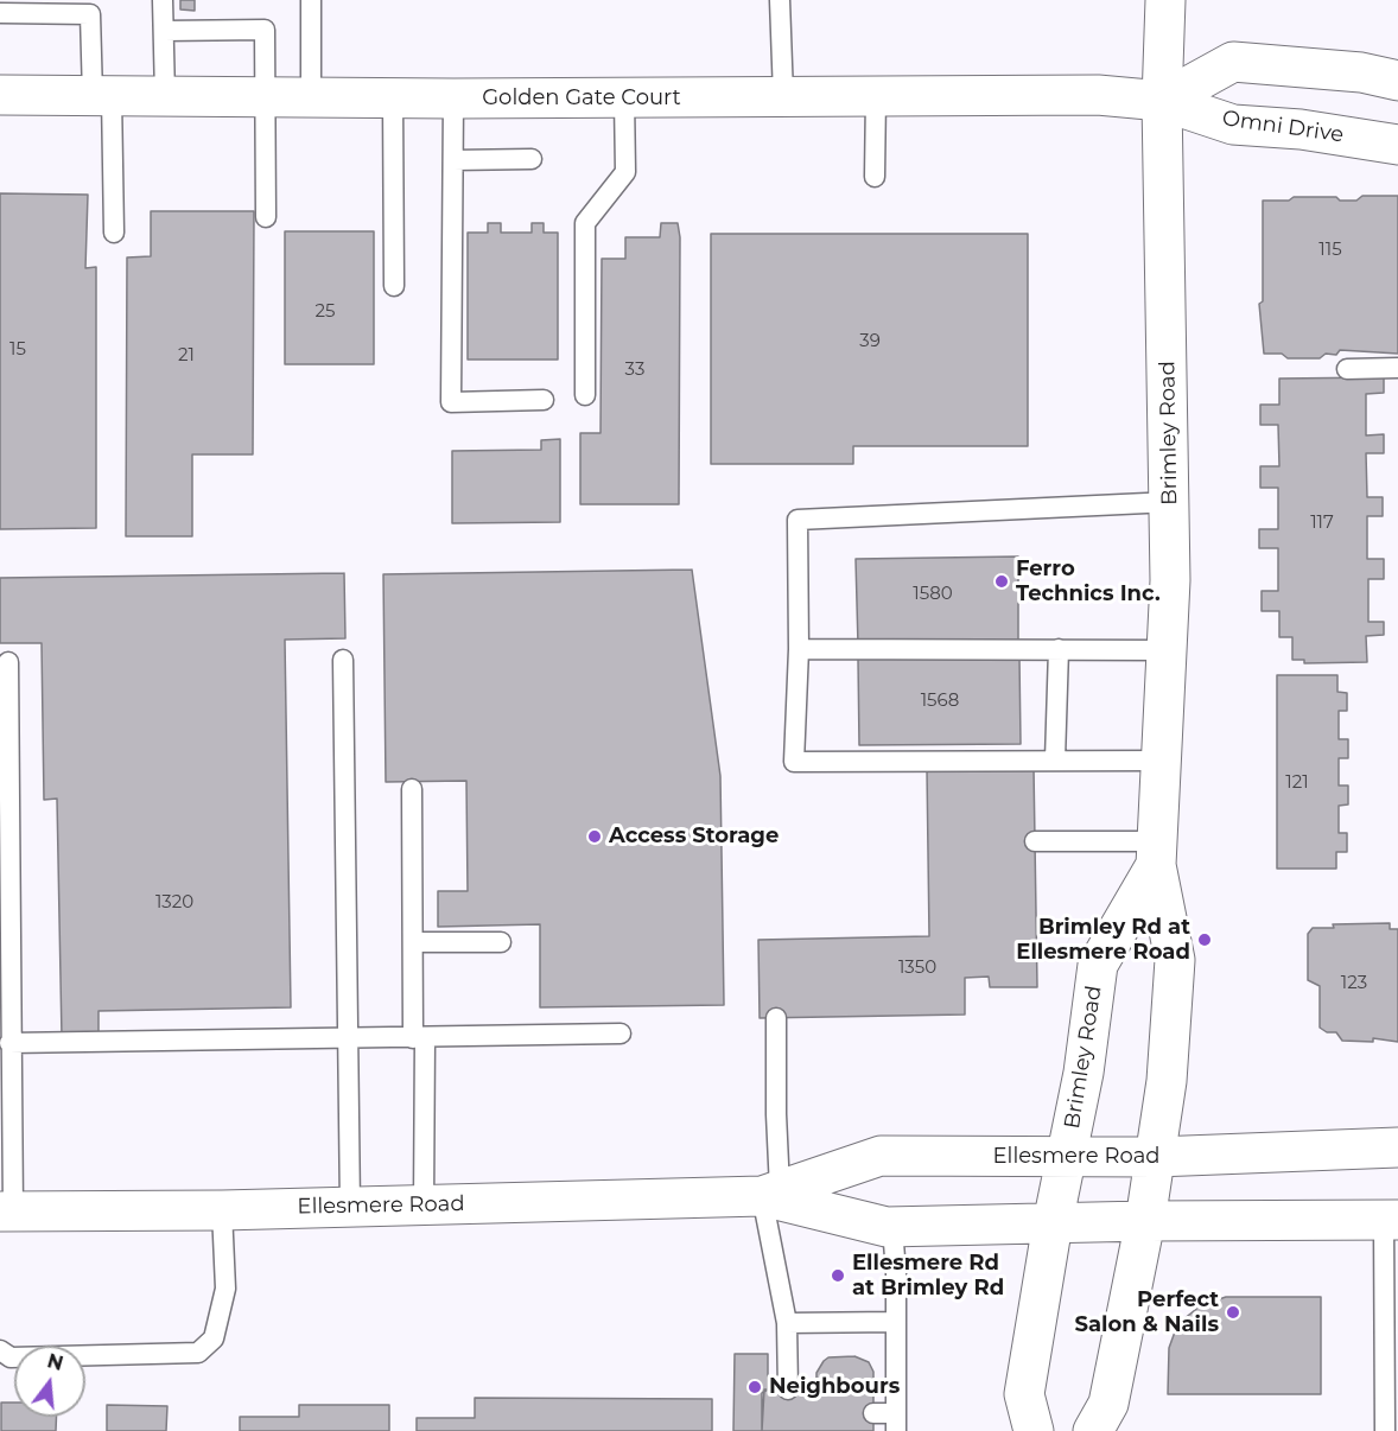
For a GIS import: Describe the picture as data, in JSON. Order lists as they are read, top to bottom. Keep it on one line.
{"streets":{"main road":["Golden Gate Court","Omni Drive","Brimley Road","Ellesmere Road"]},"crossings":[["Golden Gate Court","Omni Drive"],["Golden Gate Court","Brimley Road"],["Omni Drive","Brimley Road"],["Brimley Road","Ellesmere Road"]],"places":["Ferro Technics Inc.","Access Storage","Brimley Rd at Ellesmere Road","Ellesmere Rd at Brimley Rd","Perfect Salon & Nails","Neighbours"],"house_numbers":["115","25","39","15","21","33","117","1580","1568","121","1320","1350","123"],"north":"top"}
